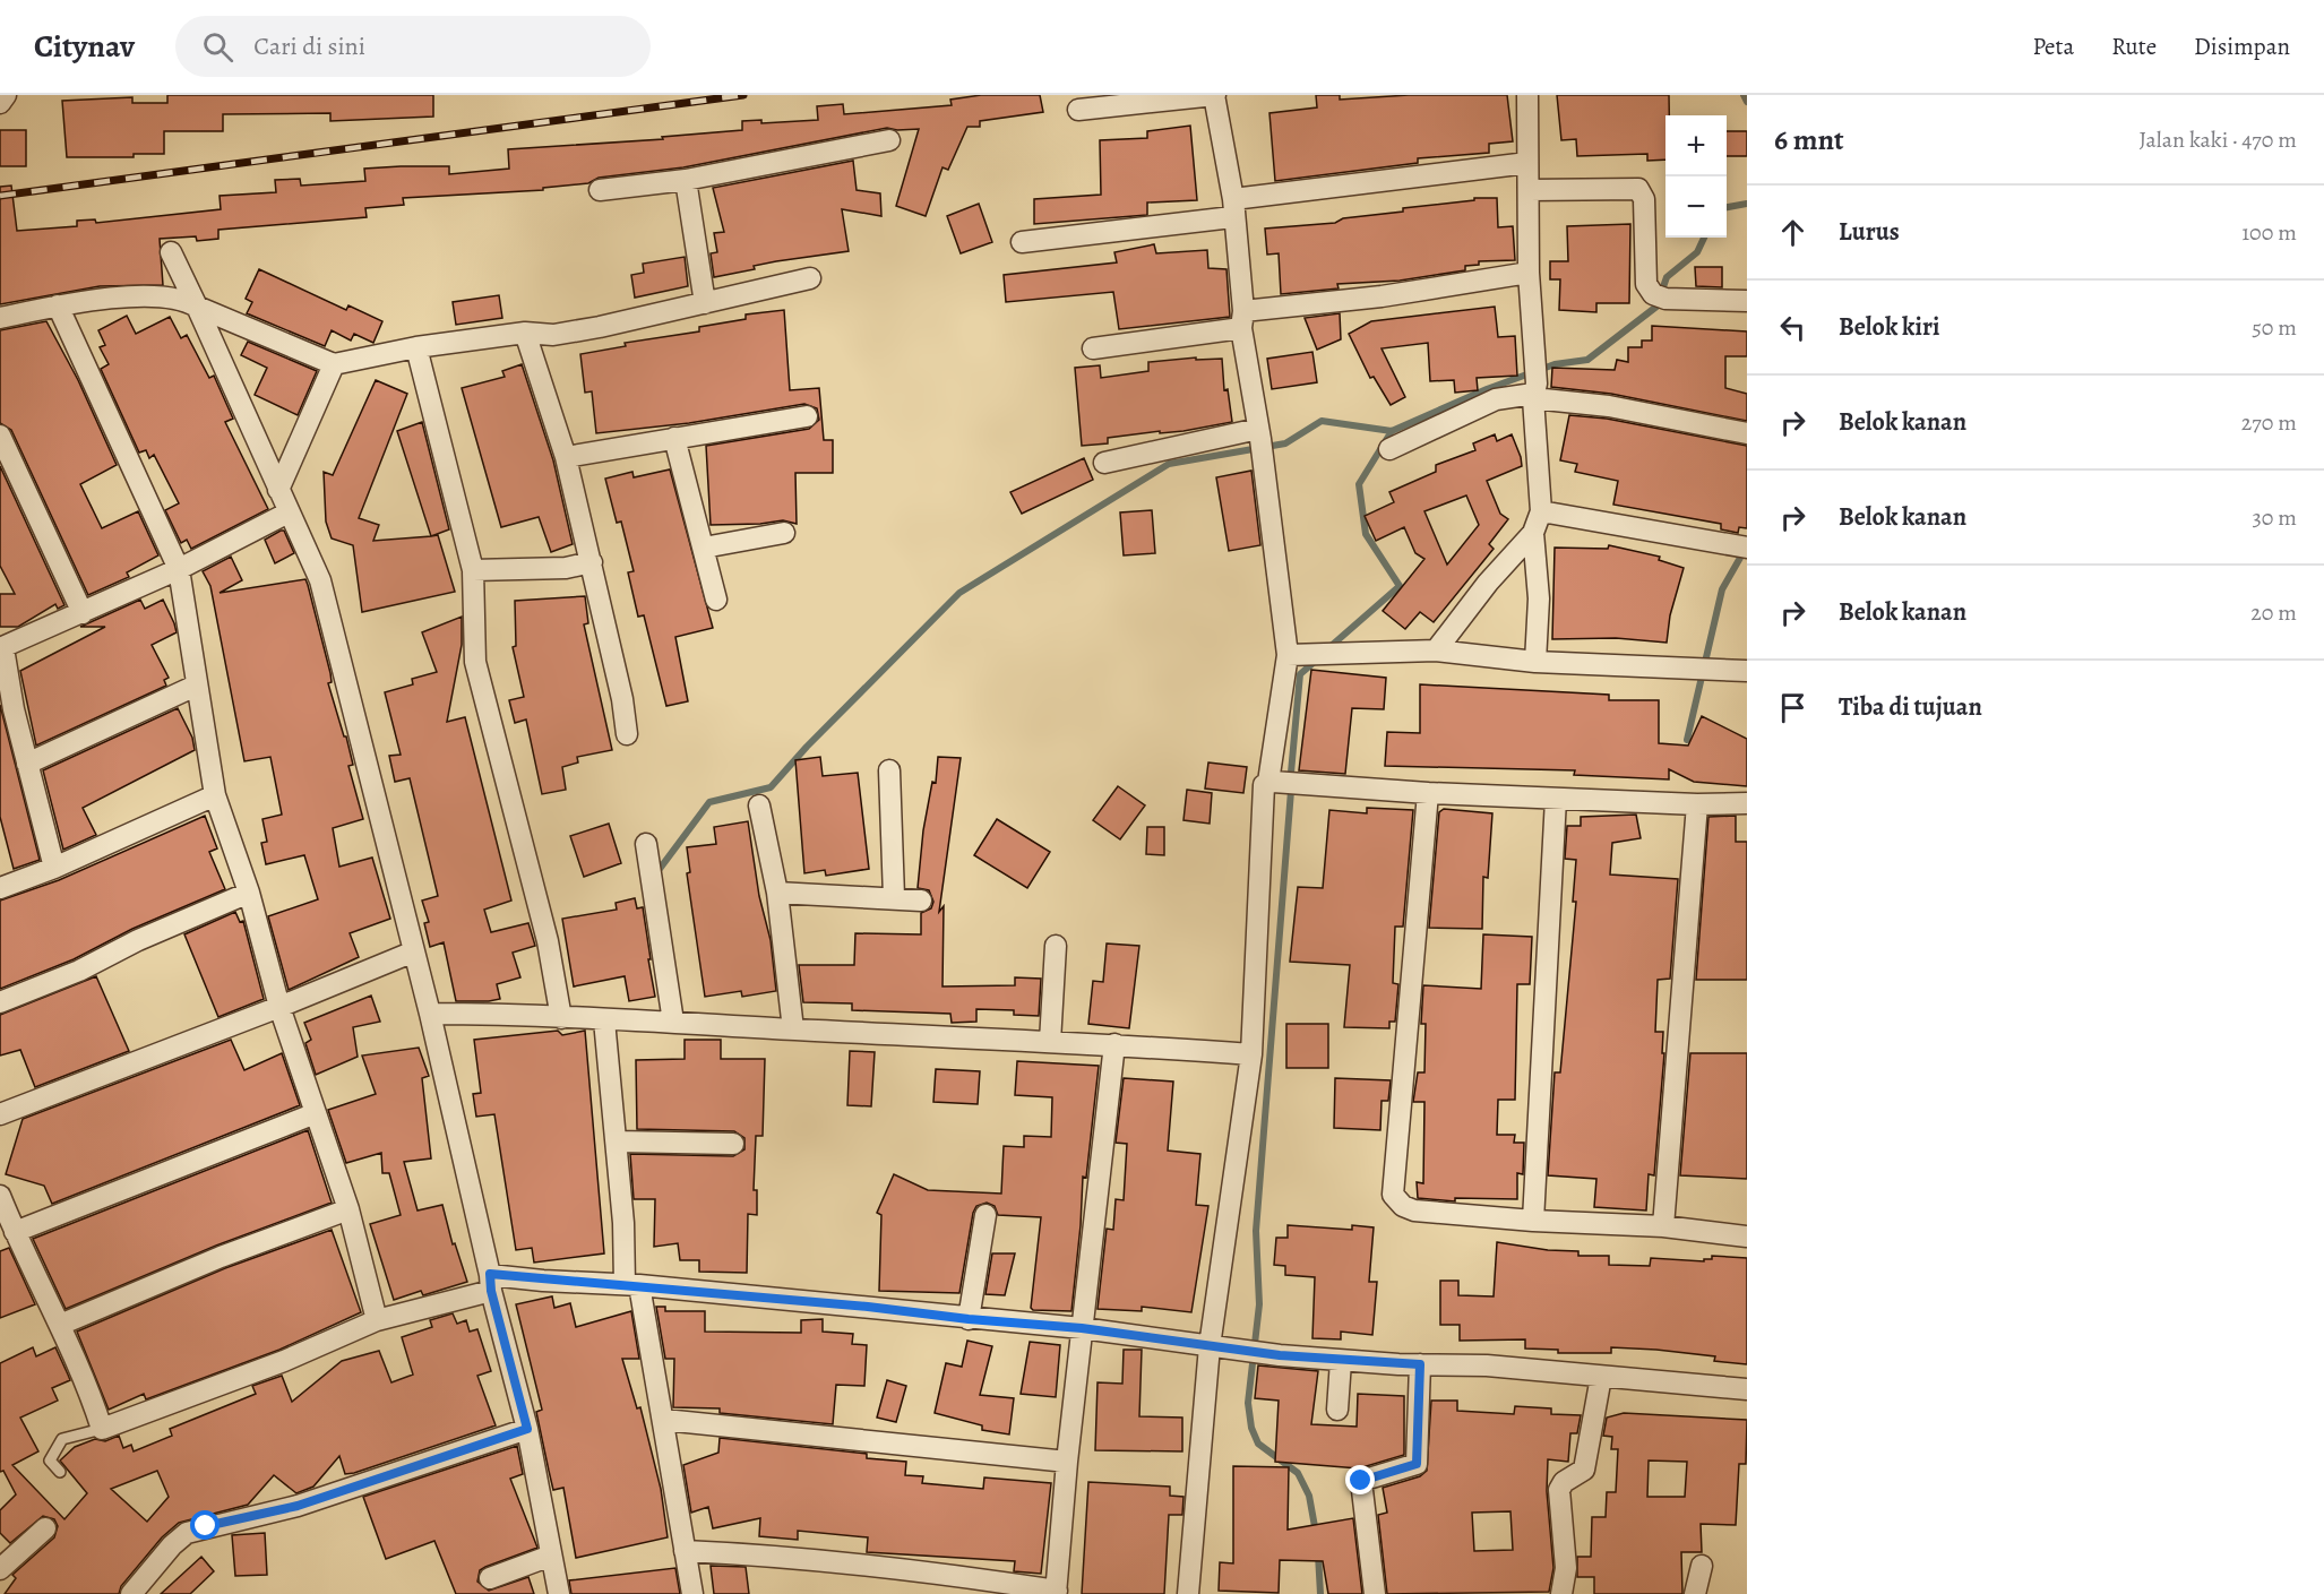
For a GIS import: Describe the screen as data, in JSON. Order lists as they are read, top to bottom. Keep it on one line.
{"page":{"header":"Citynav","search":"Cari di sini","nav":["Peta","Rute","Disimpan"],"heading":["6 mnt","Jalan kaki · 470 m"],"map_buttons":["+","−"],"list":[["Lurus","100 m"],["Belok kiri","50 m"],["Belok kanan","270 m"],["Belok kanan","30 m"],["Belok kanan","20 m"],"Tiba di tujuan"]}}
